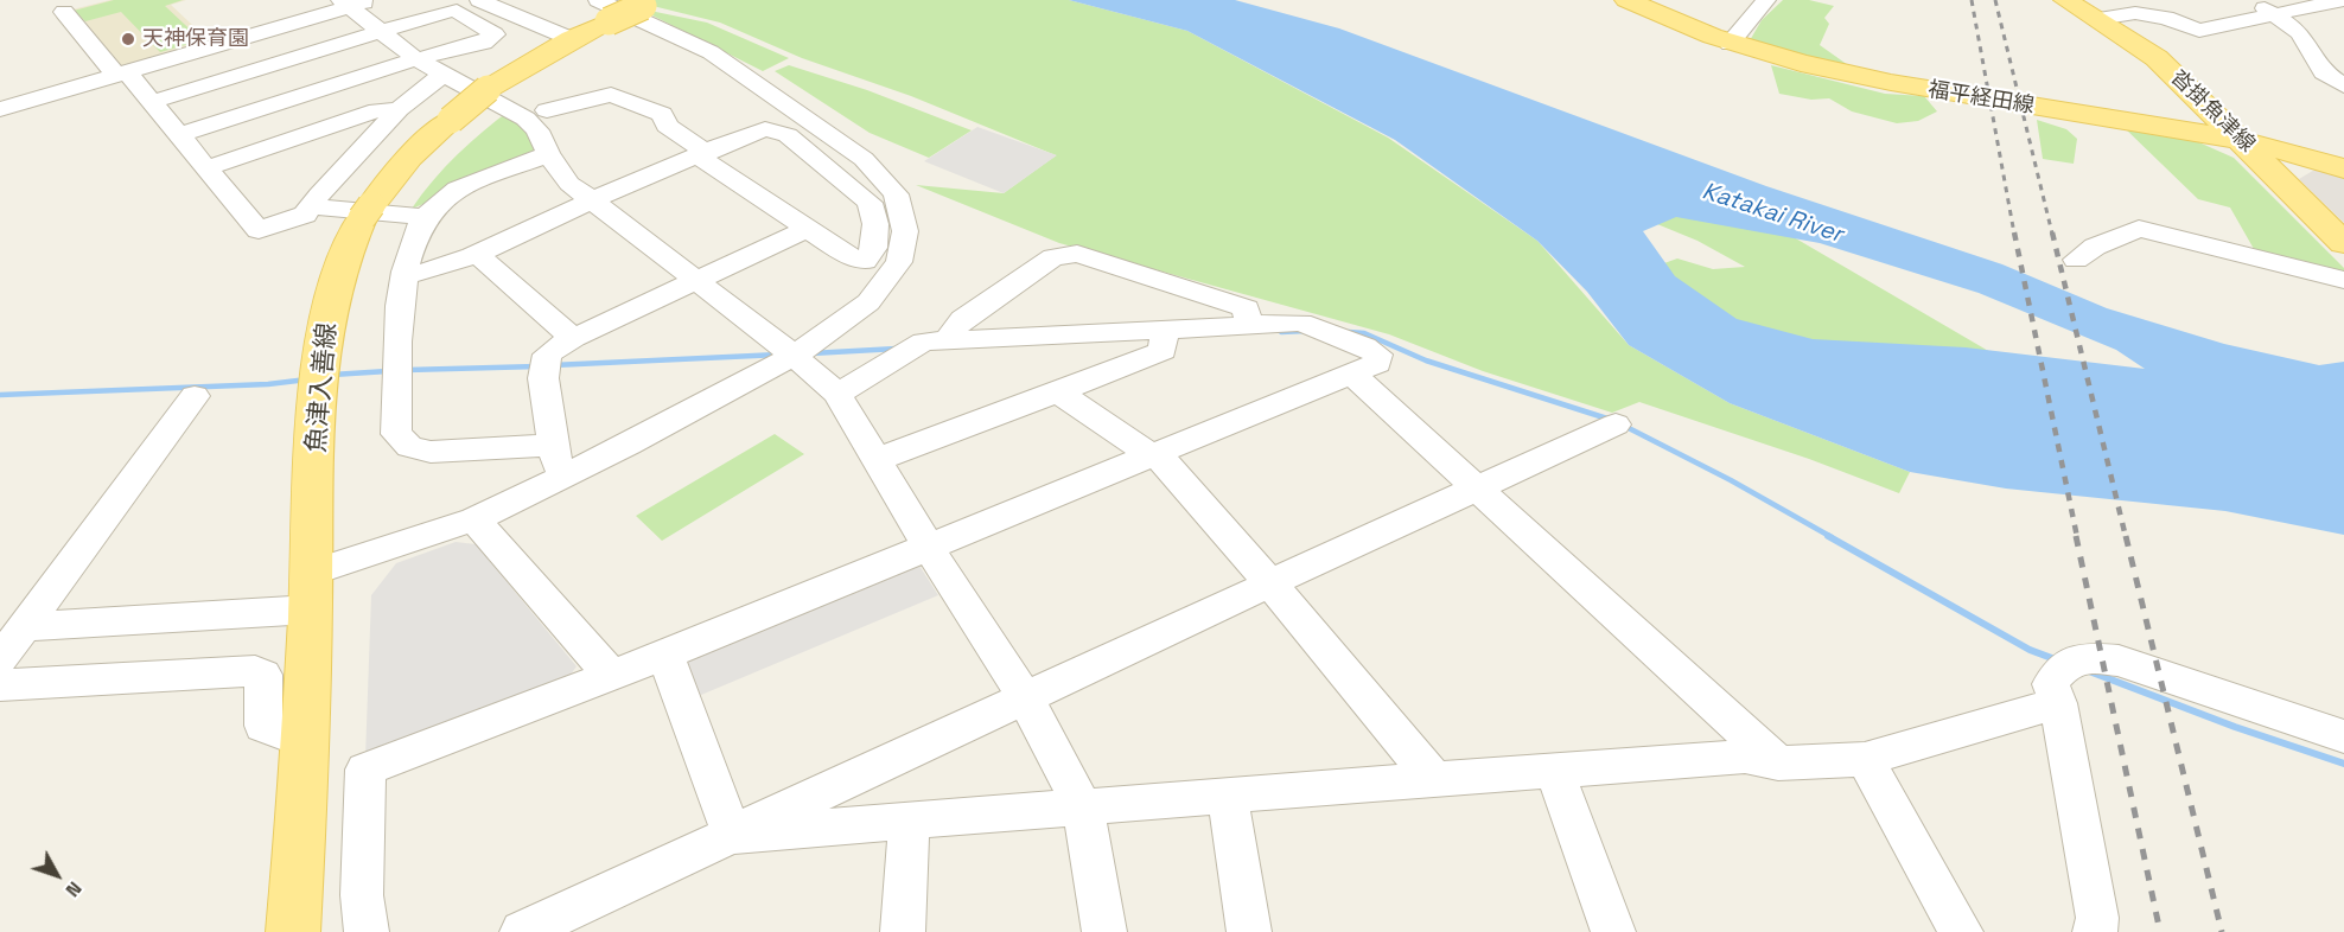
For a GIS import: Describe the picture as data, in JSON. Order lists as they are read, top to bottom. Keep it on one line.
{"streets":{"main road":["福平経田線","沓掛魚津線","魚津入善線"]},"crossings":[["福平経田線","沓掛魚津線"]],"water":["Katakai River"],"places":["天神保育園"],"north":"bottom right"}
